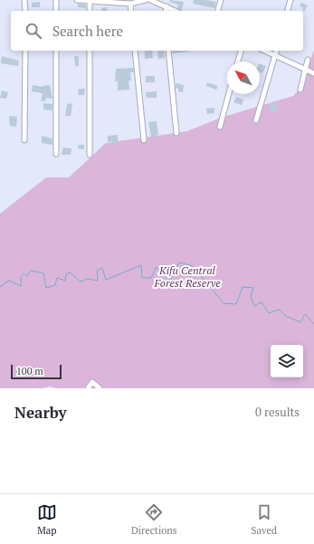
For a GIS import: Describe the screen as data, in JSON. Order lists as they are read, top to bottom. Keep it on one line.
{"parks":["Kifu Central Forest Reserve"],"scale_bar":"100 m","north":"top left","page":{"search":"Search here","scale":"100 m","heading":["Nearby","0 results"],"nav":["Map","Directions","Saved"]}}
